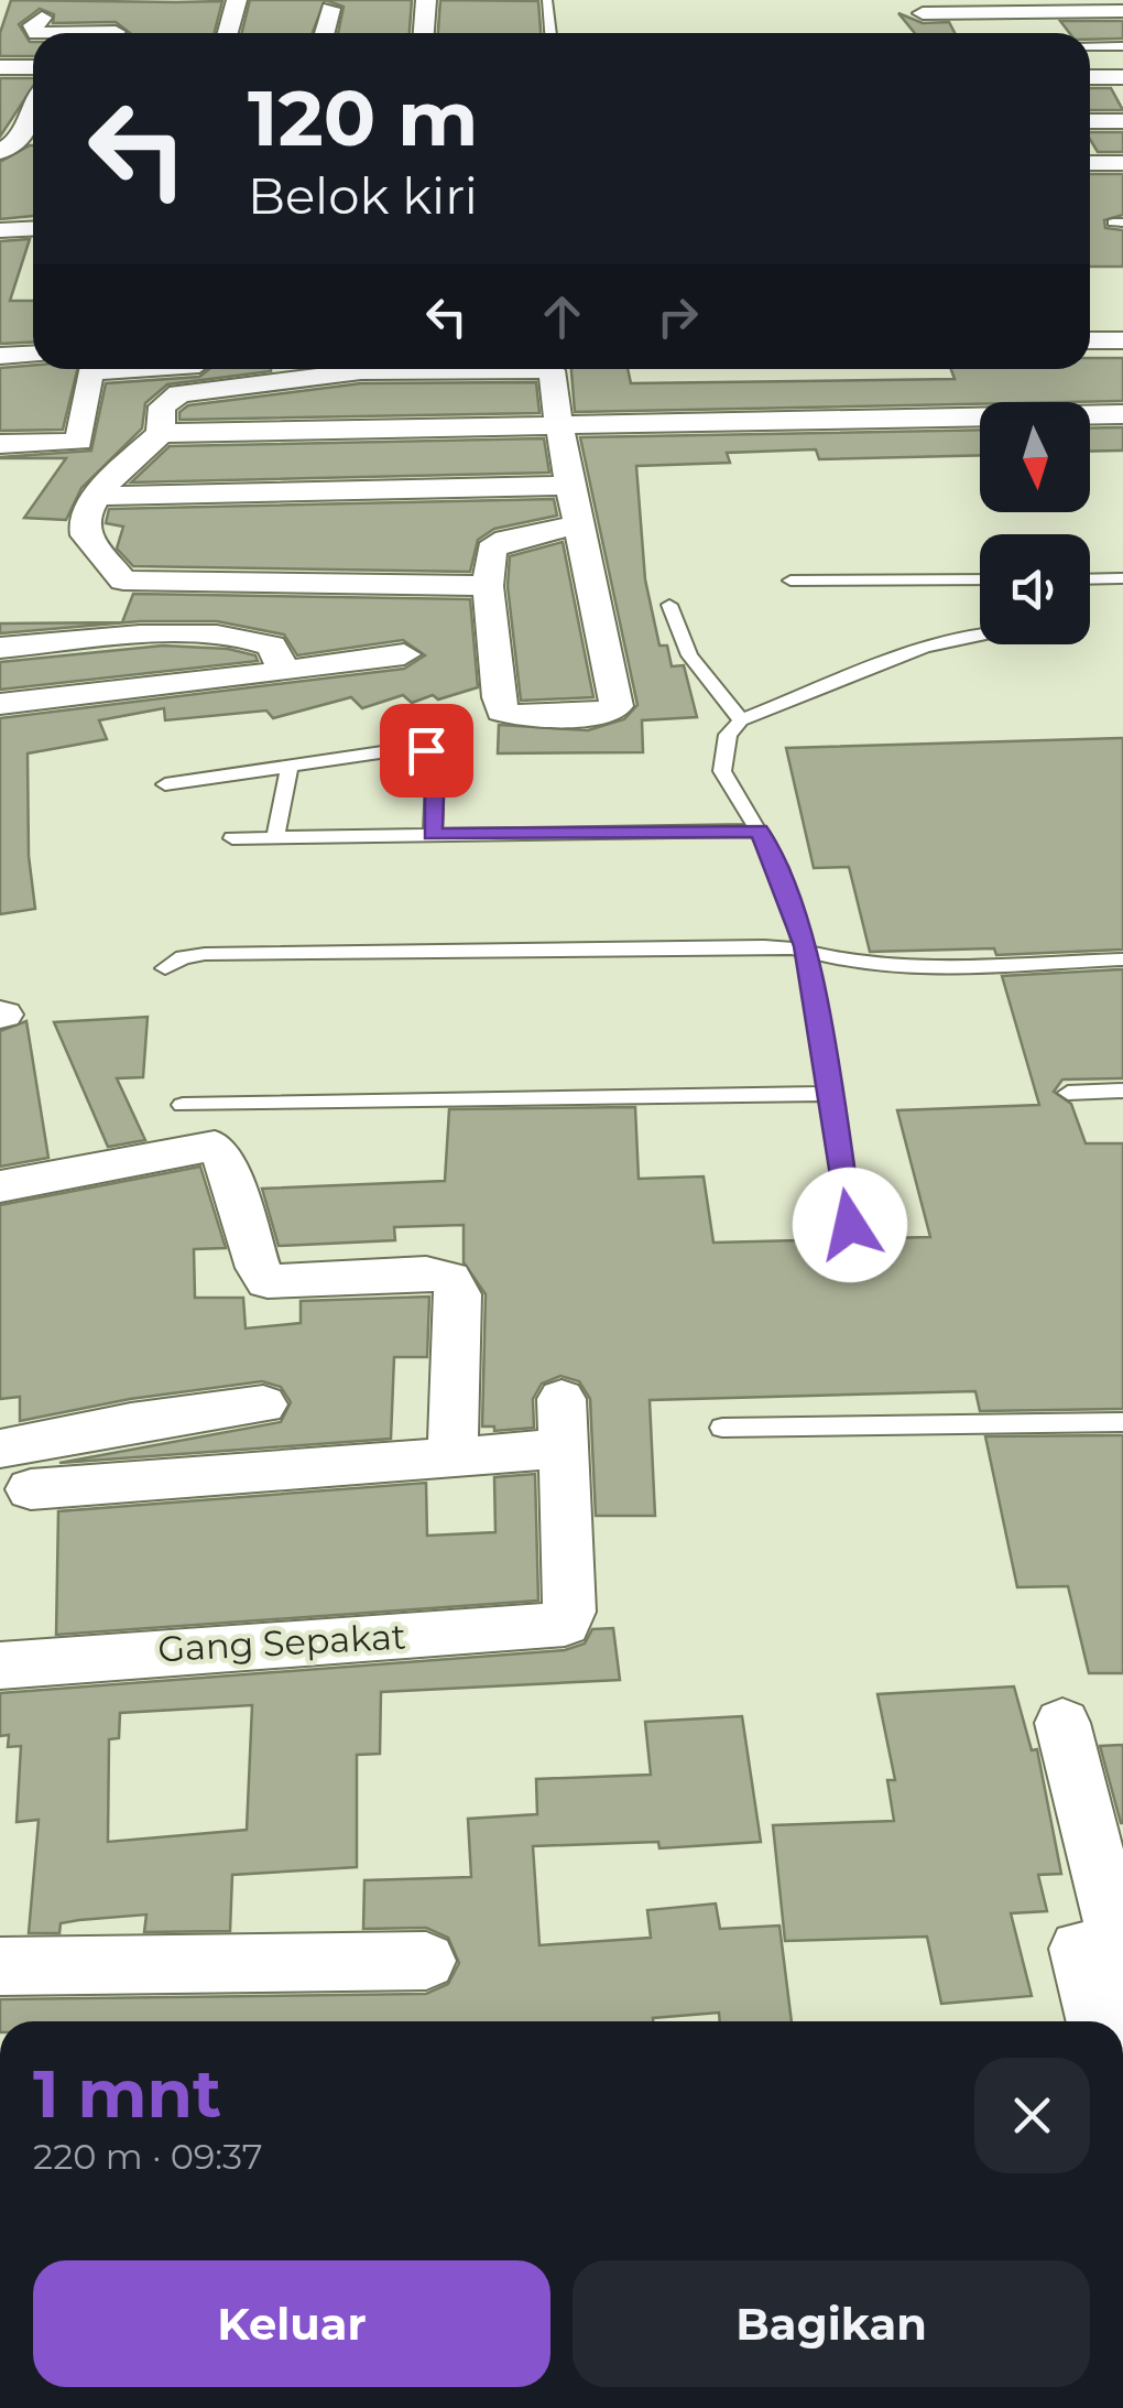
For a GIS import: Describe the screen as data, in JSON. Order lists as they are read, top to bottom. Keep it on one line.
{"streets":{"street":["Gang Sepakat"]},"north":"bottom","page":{"turn":["120 m","Belok kiri"],"heading":["1 mnt","220 m · 09:37"],"buttons":["Keluar","Bagikan"]}}
